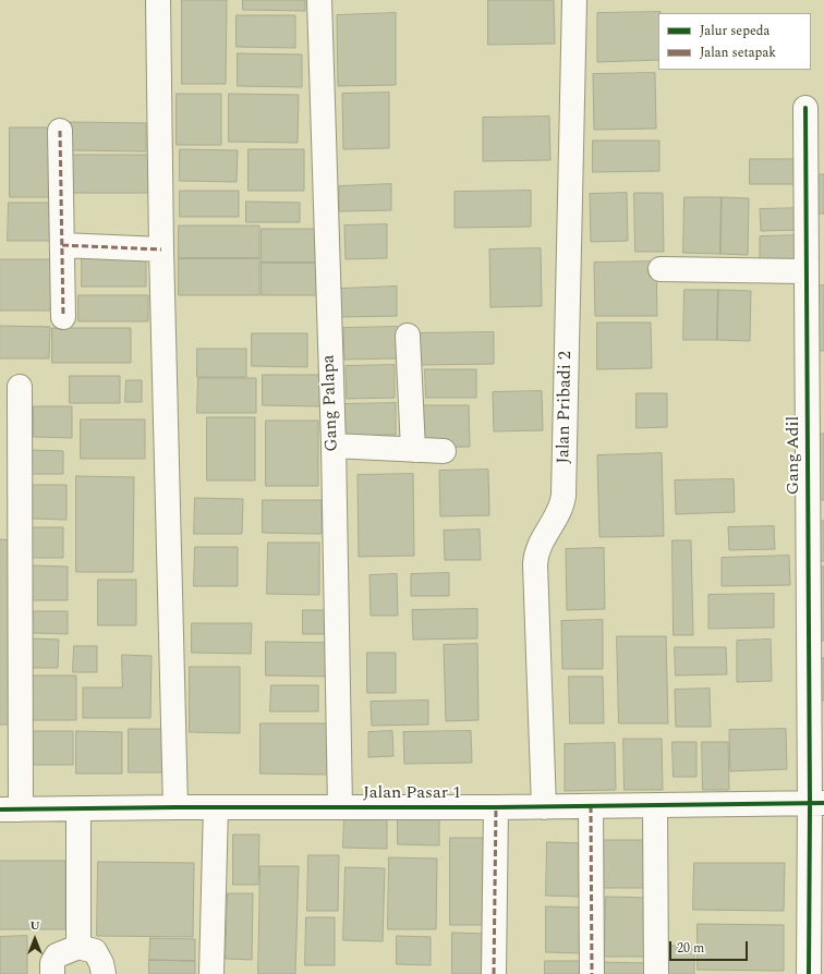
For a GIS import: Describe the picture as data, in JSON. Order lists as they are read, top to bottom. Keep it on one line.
{"streets":{"street":["Gang Palapa","Jalan Pribadi 2","Gang Adil","Jalan Pasar 1"]},"crossings":[["Gang Palapa","Jalan Pasar 1"],["Jalan Pribadi 2","Jalan Pasar 1"],["Gang Adil","Jalan Pasar 1"]],"legend":["Jalur sepeda","Jalan setapak"],"scale_bar":"20 m","north":"top"}
